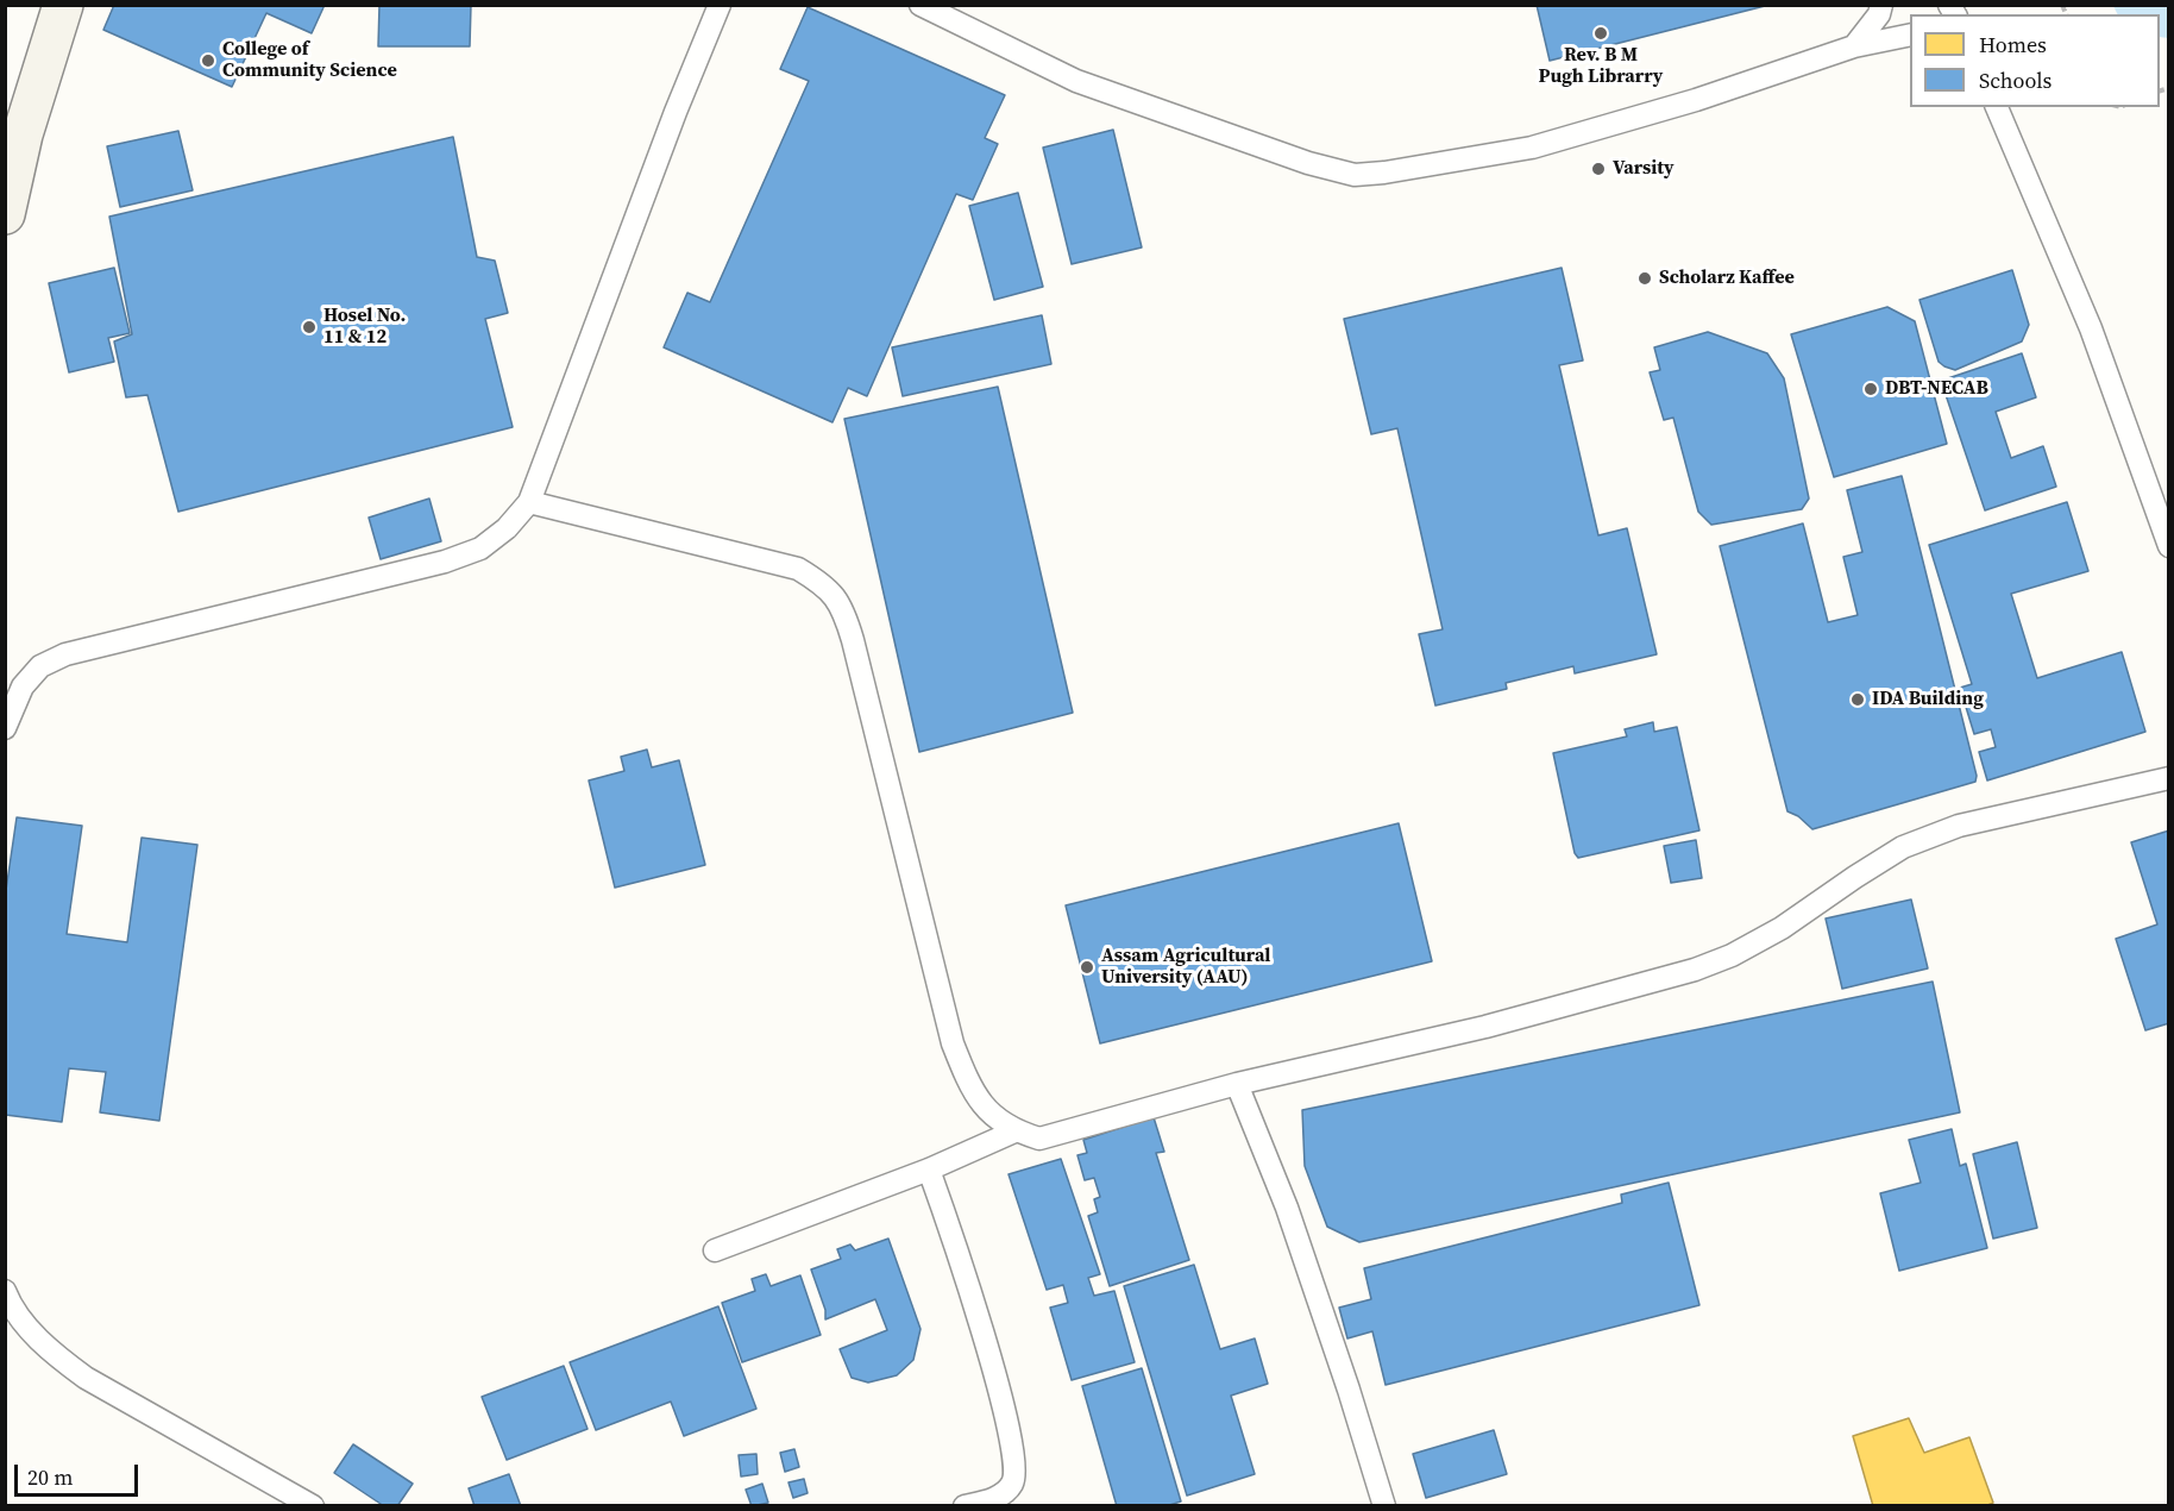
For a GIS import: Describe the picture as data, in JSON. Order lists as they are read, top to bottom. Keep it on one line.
{"places":["Rev. B M Pugh Librarry","College of Community Science","Varsity","Scholarz Kaffee","Hosel No. 11 & 12","DBT-NECAB","IDA Building","Assam Agricultural University (AAU)"],"legend":["Homes","Schools"],"scale_bar":"20 m"}
